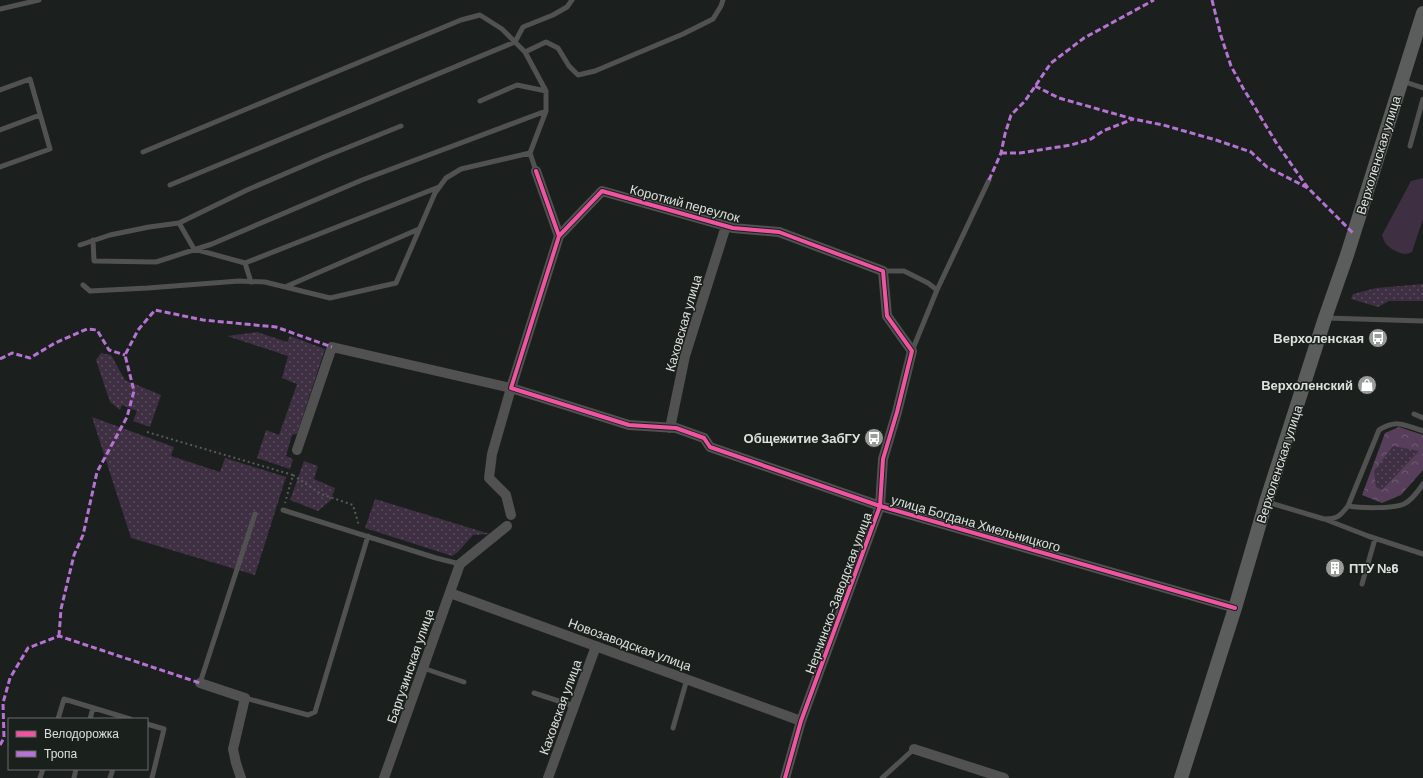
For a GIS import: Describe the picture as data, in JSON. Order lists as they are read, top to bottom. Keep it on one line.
{"streets":{"main road":["Верхоленская улица"],"street":["Короткий переулок","Каховская улица","улица Богдана Хмельницкого","Нерчинско-Заводская улица","Новозаводская улица","Баргузинская улица"]},"crossings":[["Верхоленская улица","улица Богдана Хмельницкого"],["Короткий переулок","Каховская улица"],["Каховская улица","улица Богдана Хмельницкого"],["Каховская улица","Новозаводская улица"],["улица Богдана Хмельницкого","Нерчинско-Заводская улица"],["Нерчинско-Заводская улица","Новозаводская улица"],["Новозаводская улица","Баргузинская улица"]],"places":{"bus stop":["Верхоленская","Общежитие ЗабГУ"],"shop":["Верхоленский"],"building":["ПТУ №6"]},"legend":["Велодорожка","Тропа"]}
